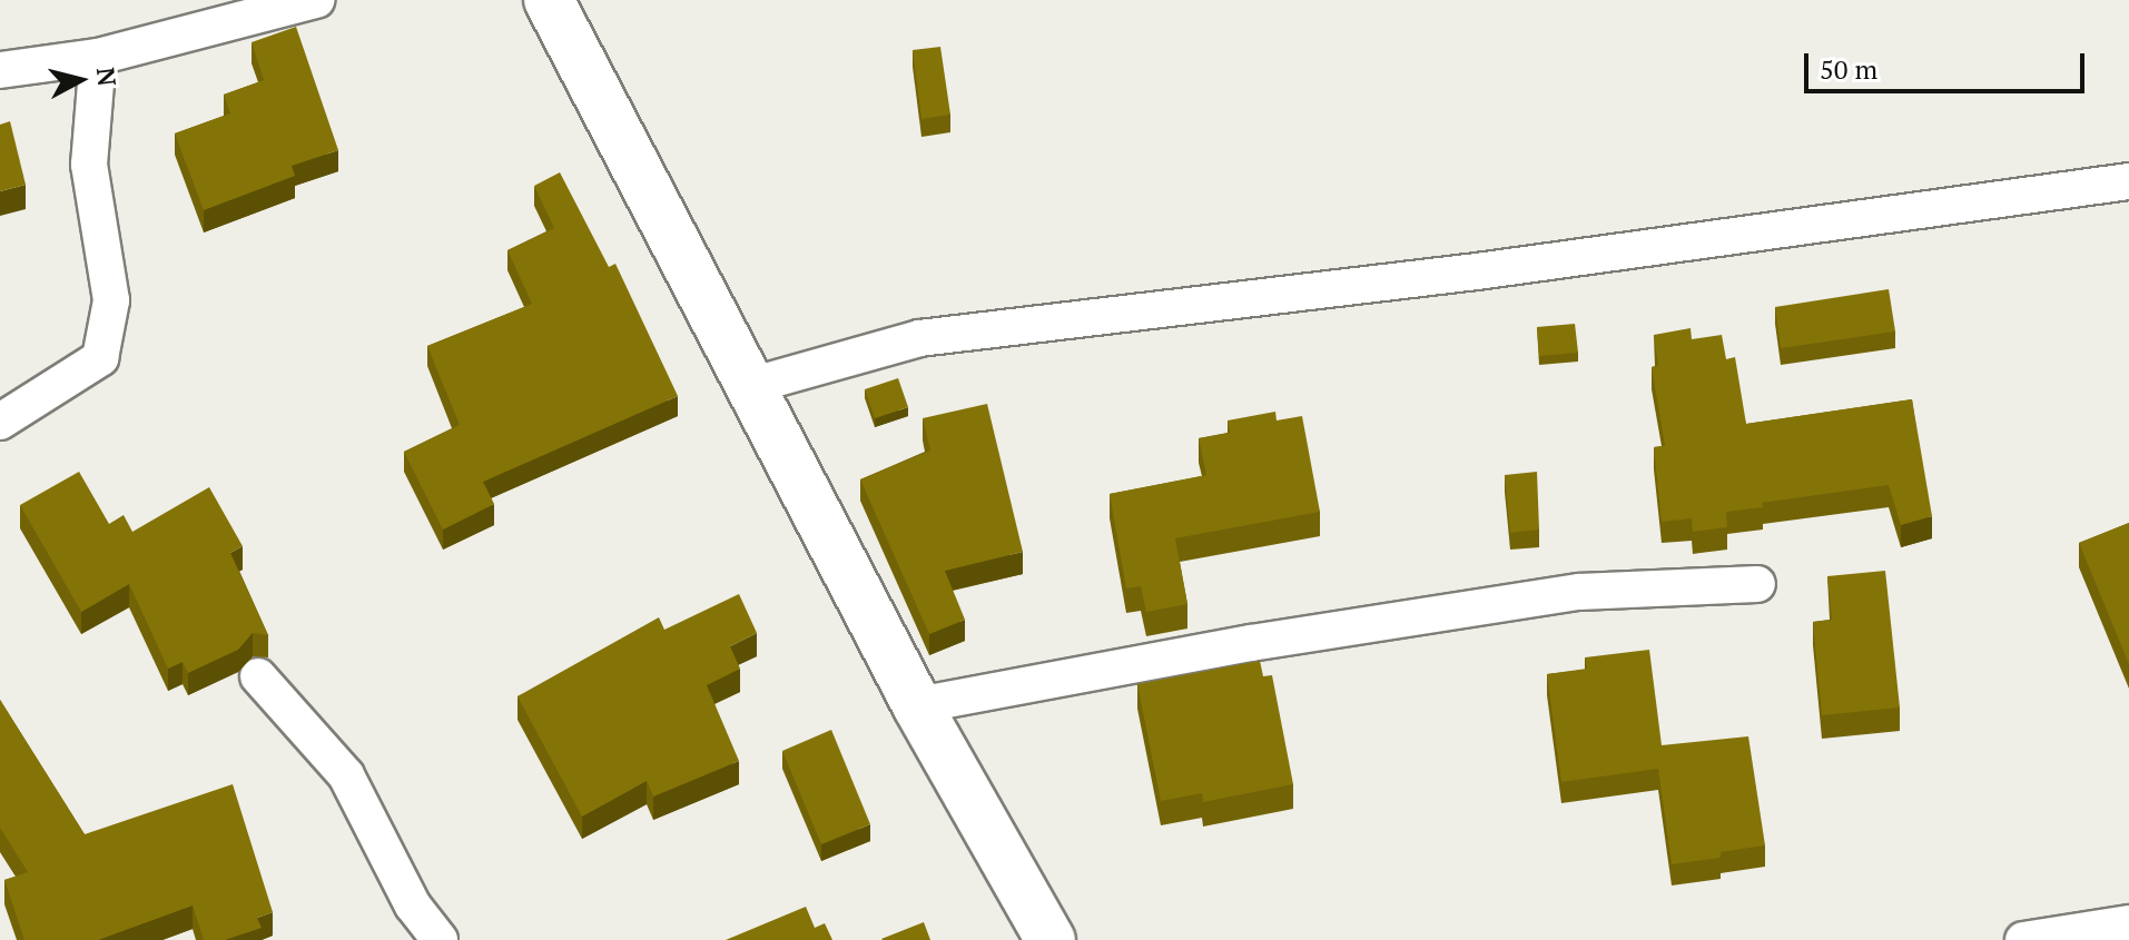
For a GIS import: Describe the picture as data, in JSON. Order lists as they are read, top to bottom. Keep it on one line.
{"scale_bar":"50 m","north":"right"}
